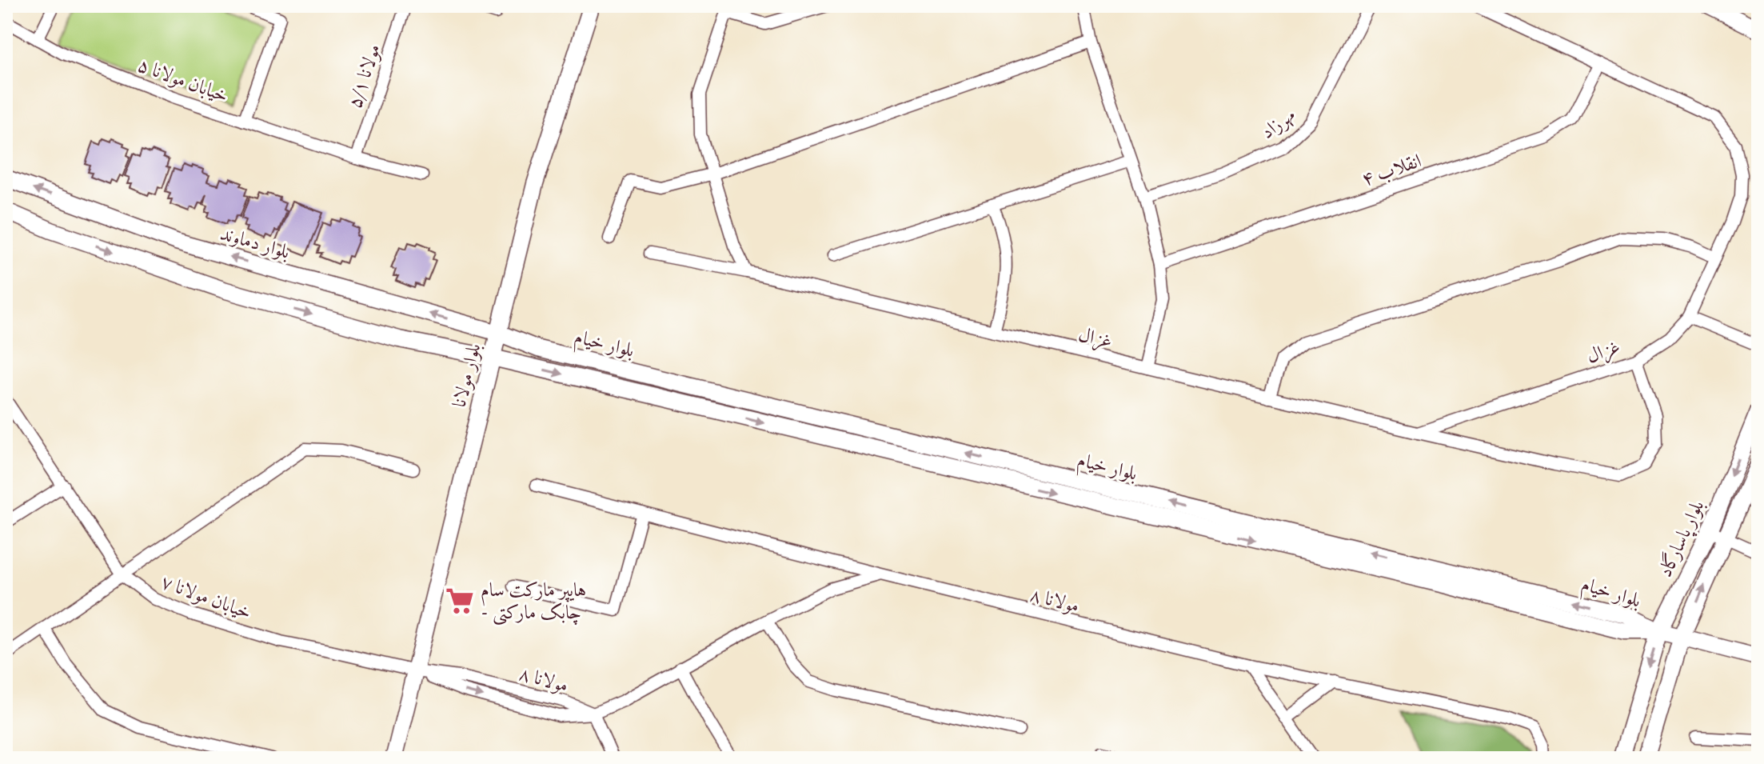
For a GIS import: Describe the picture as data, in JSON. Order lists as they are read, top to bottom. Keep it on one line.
{"streets":{"street":["مولانا ۵/۱","خیابان مولانا ۵","مهرزاد","انقلاب ۴","بلوار دماوند","غزال","بلوار خیام","بلوار مولانا","بلوار پاسارگاد","خیابان مولانا ۷","مولانا ۸"]},"crossings":[["مولانا ۵/۱","خیابان مولانا ۵"],["انقلاب ۴","غزال"],["بلوار دماوند","بلوار خیام"],["بلوار دماوند","بلوار مولانا"],["بلوار خیام","بلوار مولانا"],["بلوار خیام","بلوار پاسارگاد"],["بلوار مولانا","خیابان مولانا ۷"],["بلوار مولانا","مولانا ۸"],["خیابان مولانا ۷","مولانا ۸"]],"places":{"supermarket":["هایپر مارکت سام - چابک مارکتی"]}}
